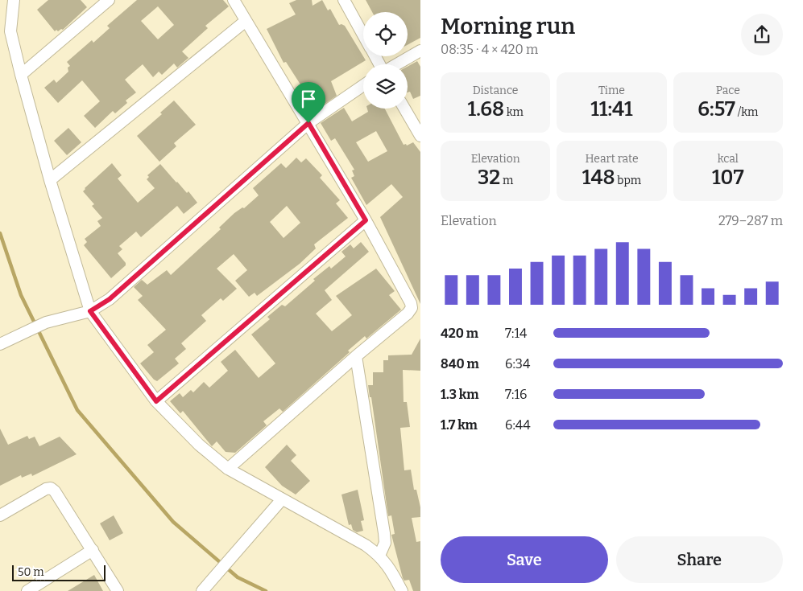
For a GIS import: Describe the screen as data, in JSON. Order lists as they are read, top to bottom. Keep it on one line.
{"scale_bar":"50 m","page":{"heading":["Morning run","08:35 · 4 × 420 m"],"stats":[["Distance","1.68 km"],["Time","11:41"],["Pace","6:57 /km"],["Elevation","32 m"],["Heart rate","148 bpm"],["kcal","107"]],"chart":["Elevation","279–287 m"],"list":[{"name":"420 m","note":"7:14"},{"name":"840 m","note":"6:34"},{"name":"1.3 km","note":"7:16"},{"name":"1.7 km","note":"6:44"}],"buttons":["Save","Share"],"scale":"50 m"}}
